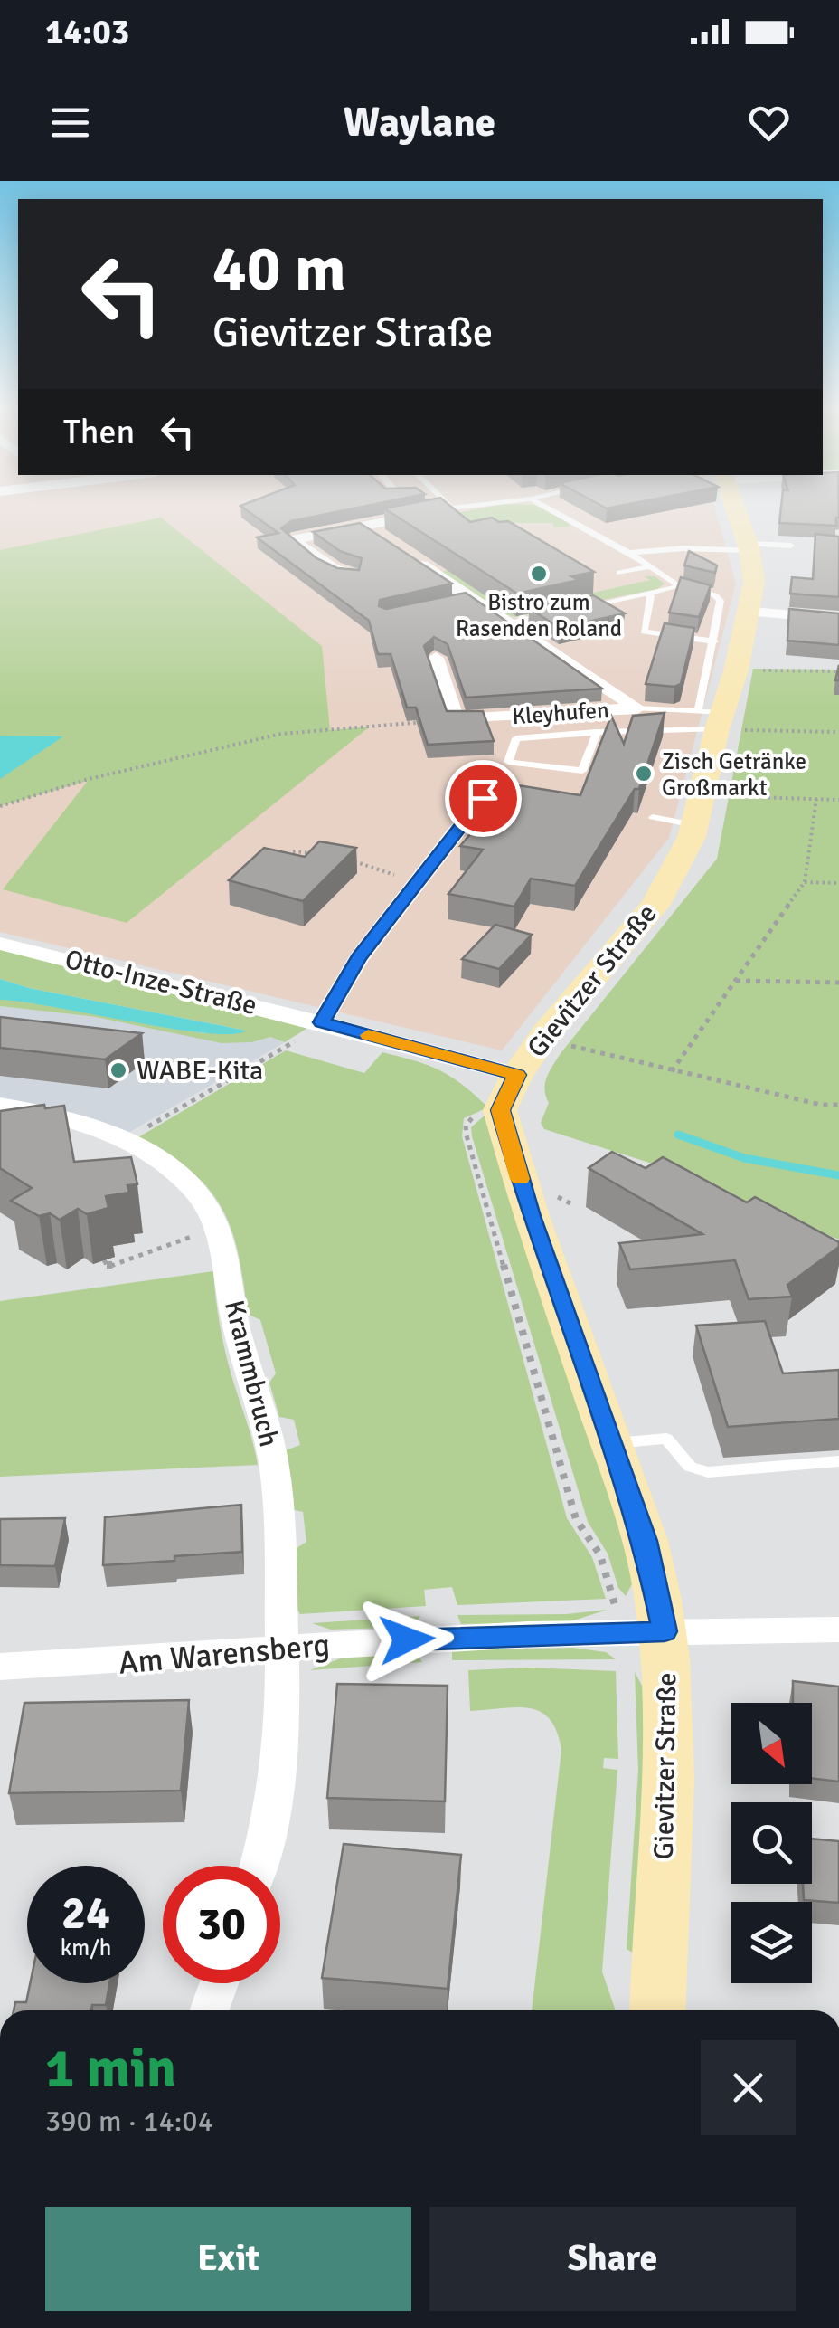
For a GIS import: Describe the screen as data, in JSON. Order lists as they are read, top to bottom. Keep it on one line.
{"streets":{"main road":["Gievitzer Straße"],"street":["Kleyhufen","Otto-Inze-Straße","Krammbruch","Am Warensberg"]},"crossings":[["Gievitzer Straße","Otto-Inze-Straße"],["Gievitzer Straße","Am Warensberg"],["Krammbruch","Am Warensberg"]],"places":["Bistro zum Rasenden Roland","Zisch Getränke Großmarkt","WABE-Kita"],"north":"bottom right","page":{"status":"14:03","header":"Waylane","turn":["40 m","Gievitzer Straße"],"then":"Then","speed":"24 km/h","limit":"30","heading":["1 min","390 m · 14:04"],"buttons":["Exit","Share"]}}
